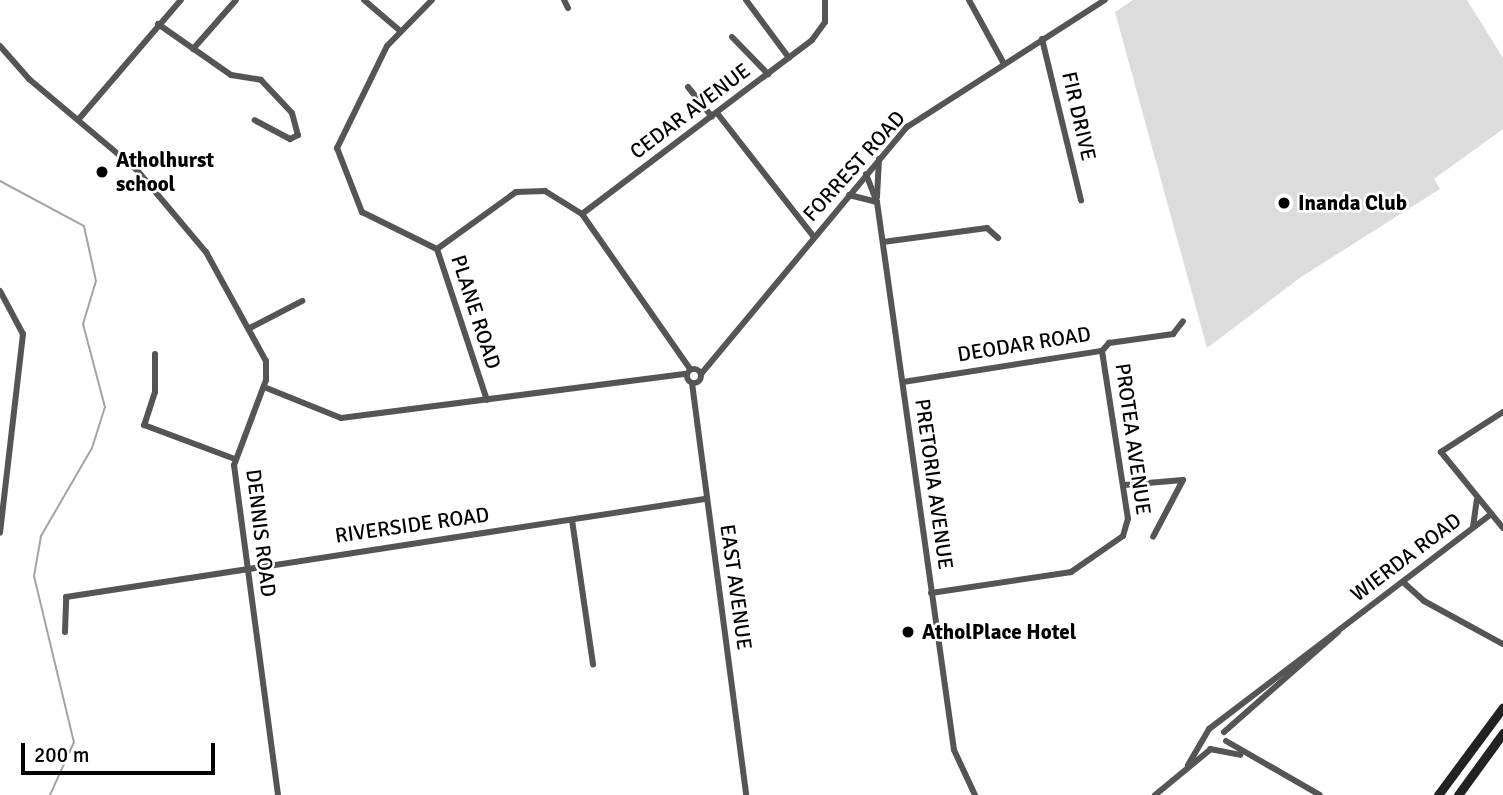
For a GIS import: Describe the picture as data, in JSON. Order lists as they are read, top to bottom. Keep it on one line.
{"streets":{"street":["CEDAR AVENUE","FIR DRIVE","FORREST ROAD","PLANE ROAD","DEODAR ROAD","PROTEA AVENUE","PRETORIA AVENUE","RIVERSIDE ROAD","DENNIS ROAD","WIERDA ROAD","EAST AVENUE"]},"crossings":[["FIR DRIVE","FORREST ROAD"],["FORREST ROAD","PRETORIA AVENUE"],["FORREST ROAD","EAST AVENUE"],["DEODAR ROAD","PROTEA AVENUE"],["DEODAR ROAD","PRETORIA AVENUE"],["PROTEA AVENUE","PRETORIA AVENUE"],["RIVERSIDE ROAD","DENNIS ROAD"],["RIVERSIDE ROAD","EAST AVENUE"]],"places":["Atholhurst school","Inanda Club","AtholPlace Hotel"],"scale_bar":"200 m"}
